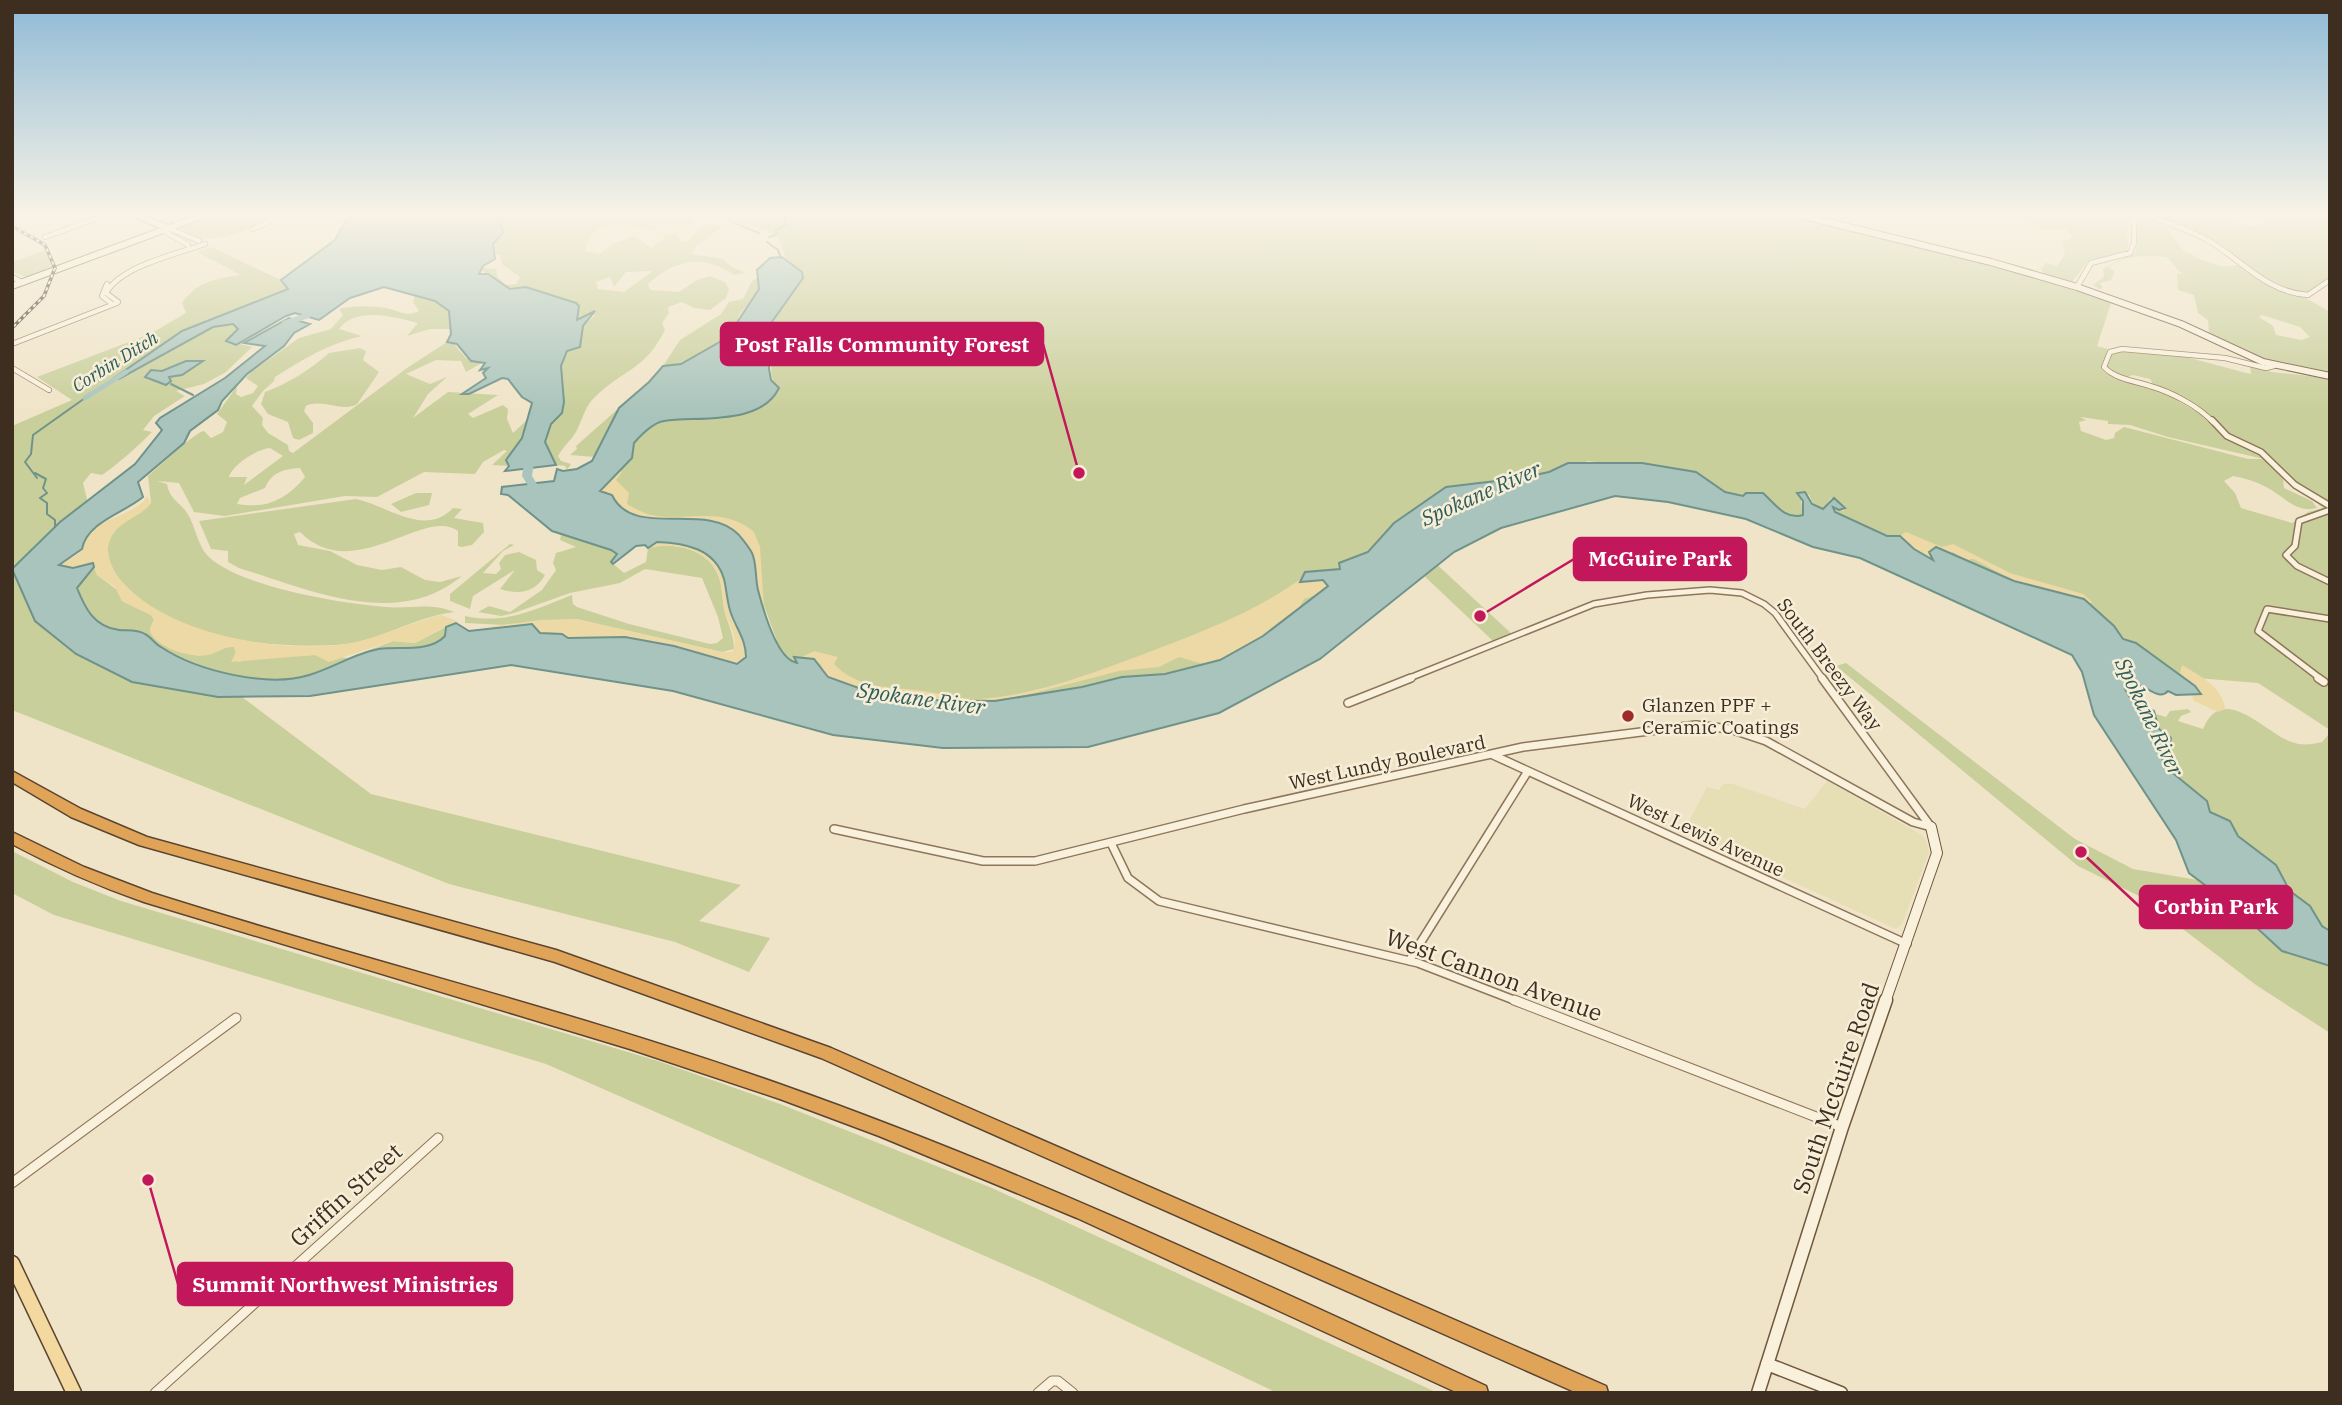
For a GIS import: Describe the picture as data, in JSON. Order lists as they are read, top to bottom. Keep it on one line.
{"streets":{"street":["South Breezy Way","West Lundy Boulevard","West Lewis Avenue","West Cannon Avenue","South McGuire Road","Griffin Street"]},"crossings":[["South Breezy Way","West Lundy Boulevard"],["South Breezy Way","South McGuire Road"],["West Lundy Boulevard","West Lewis Avenue"],["West Lundy Boulevard","West Cannon Avenue"],["West Lundy Boulevard","South McGuire Road"],["West Lewis Avenue","South McGuire Road"],["West Cannon Avenue","South McGuire Road"]],"water":["Corbin Ditch","Spokane River"],"places":["Post Falls Community Forest","McGuire Park","Glanzen PPF + Ceramic Coatings","Corbin Park","Summit Northwest Ministries"]}
